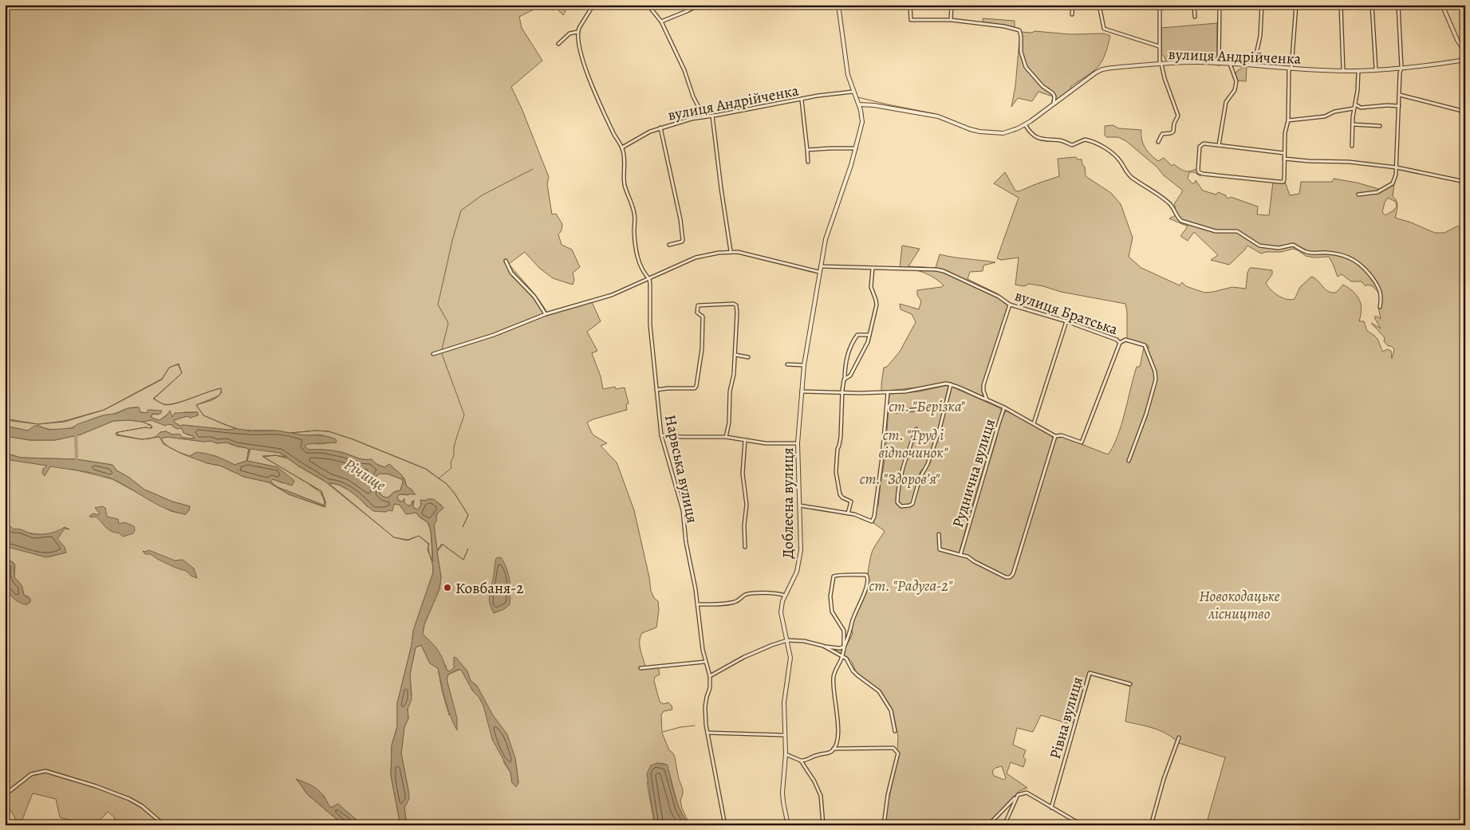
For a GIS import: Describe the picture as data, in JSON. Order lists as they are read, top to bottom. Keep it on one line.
{"streets":{"street":["вулиця Андрійченка","вулиця Братська","Нарвська вулиця","Руднична вулиця","Доблесна вулиця","Рівна вулиця"]},"crossings":[["вулиця Андрійченка","Доблесна вулиця"],["вулиця Братська","Руднична вулиця"],["вулиця Братська","Доблесна вулиця"]],"water":["Річище"],"parks":["ст. \"Берізка\"","ст. \"Труд і відпочинок\"","ст. \"Здоров’я\"","ст. \"Радуга-2\"","Новокодацьке лісництво"],"places":["Ковбаня-2"]}
